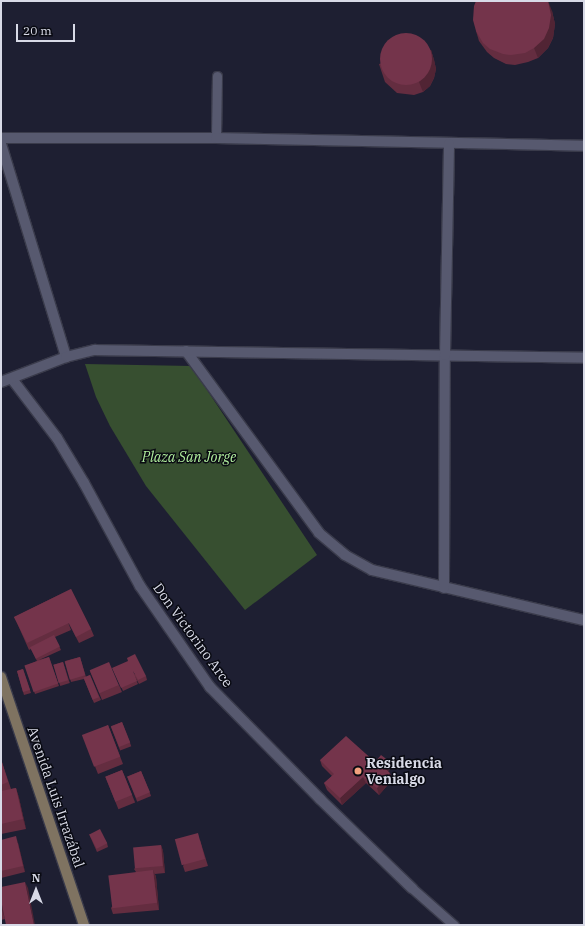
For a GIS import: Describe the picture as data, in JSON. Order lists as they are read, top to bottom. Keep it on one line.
{"streets":{"main road":["Avenida Luis Irrazábal"],"street":["Don Victorino Arce"]},"parks":["Plaza San Jorge"],"places":["Residencia Venialgo"],"scale_bar":"20 m","north":"top"}
